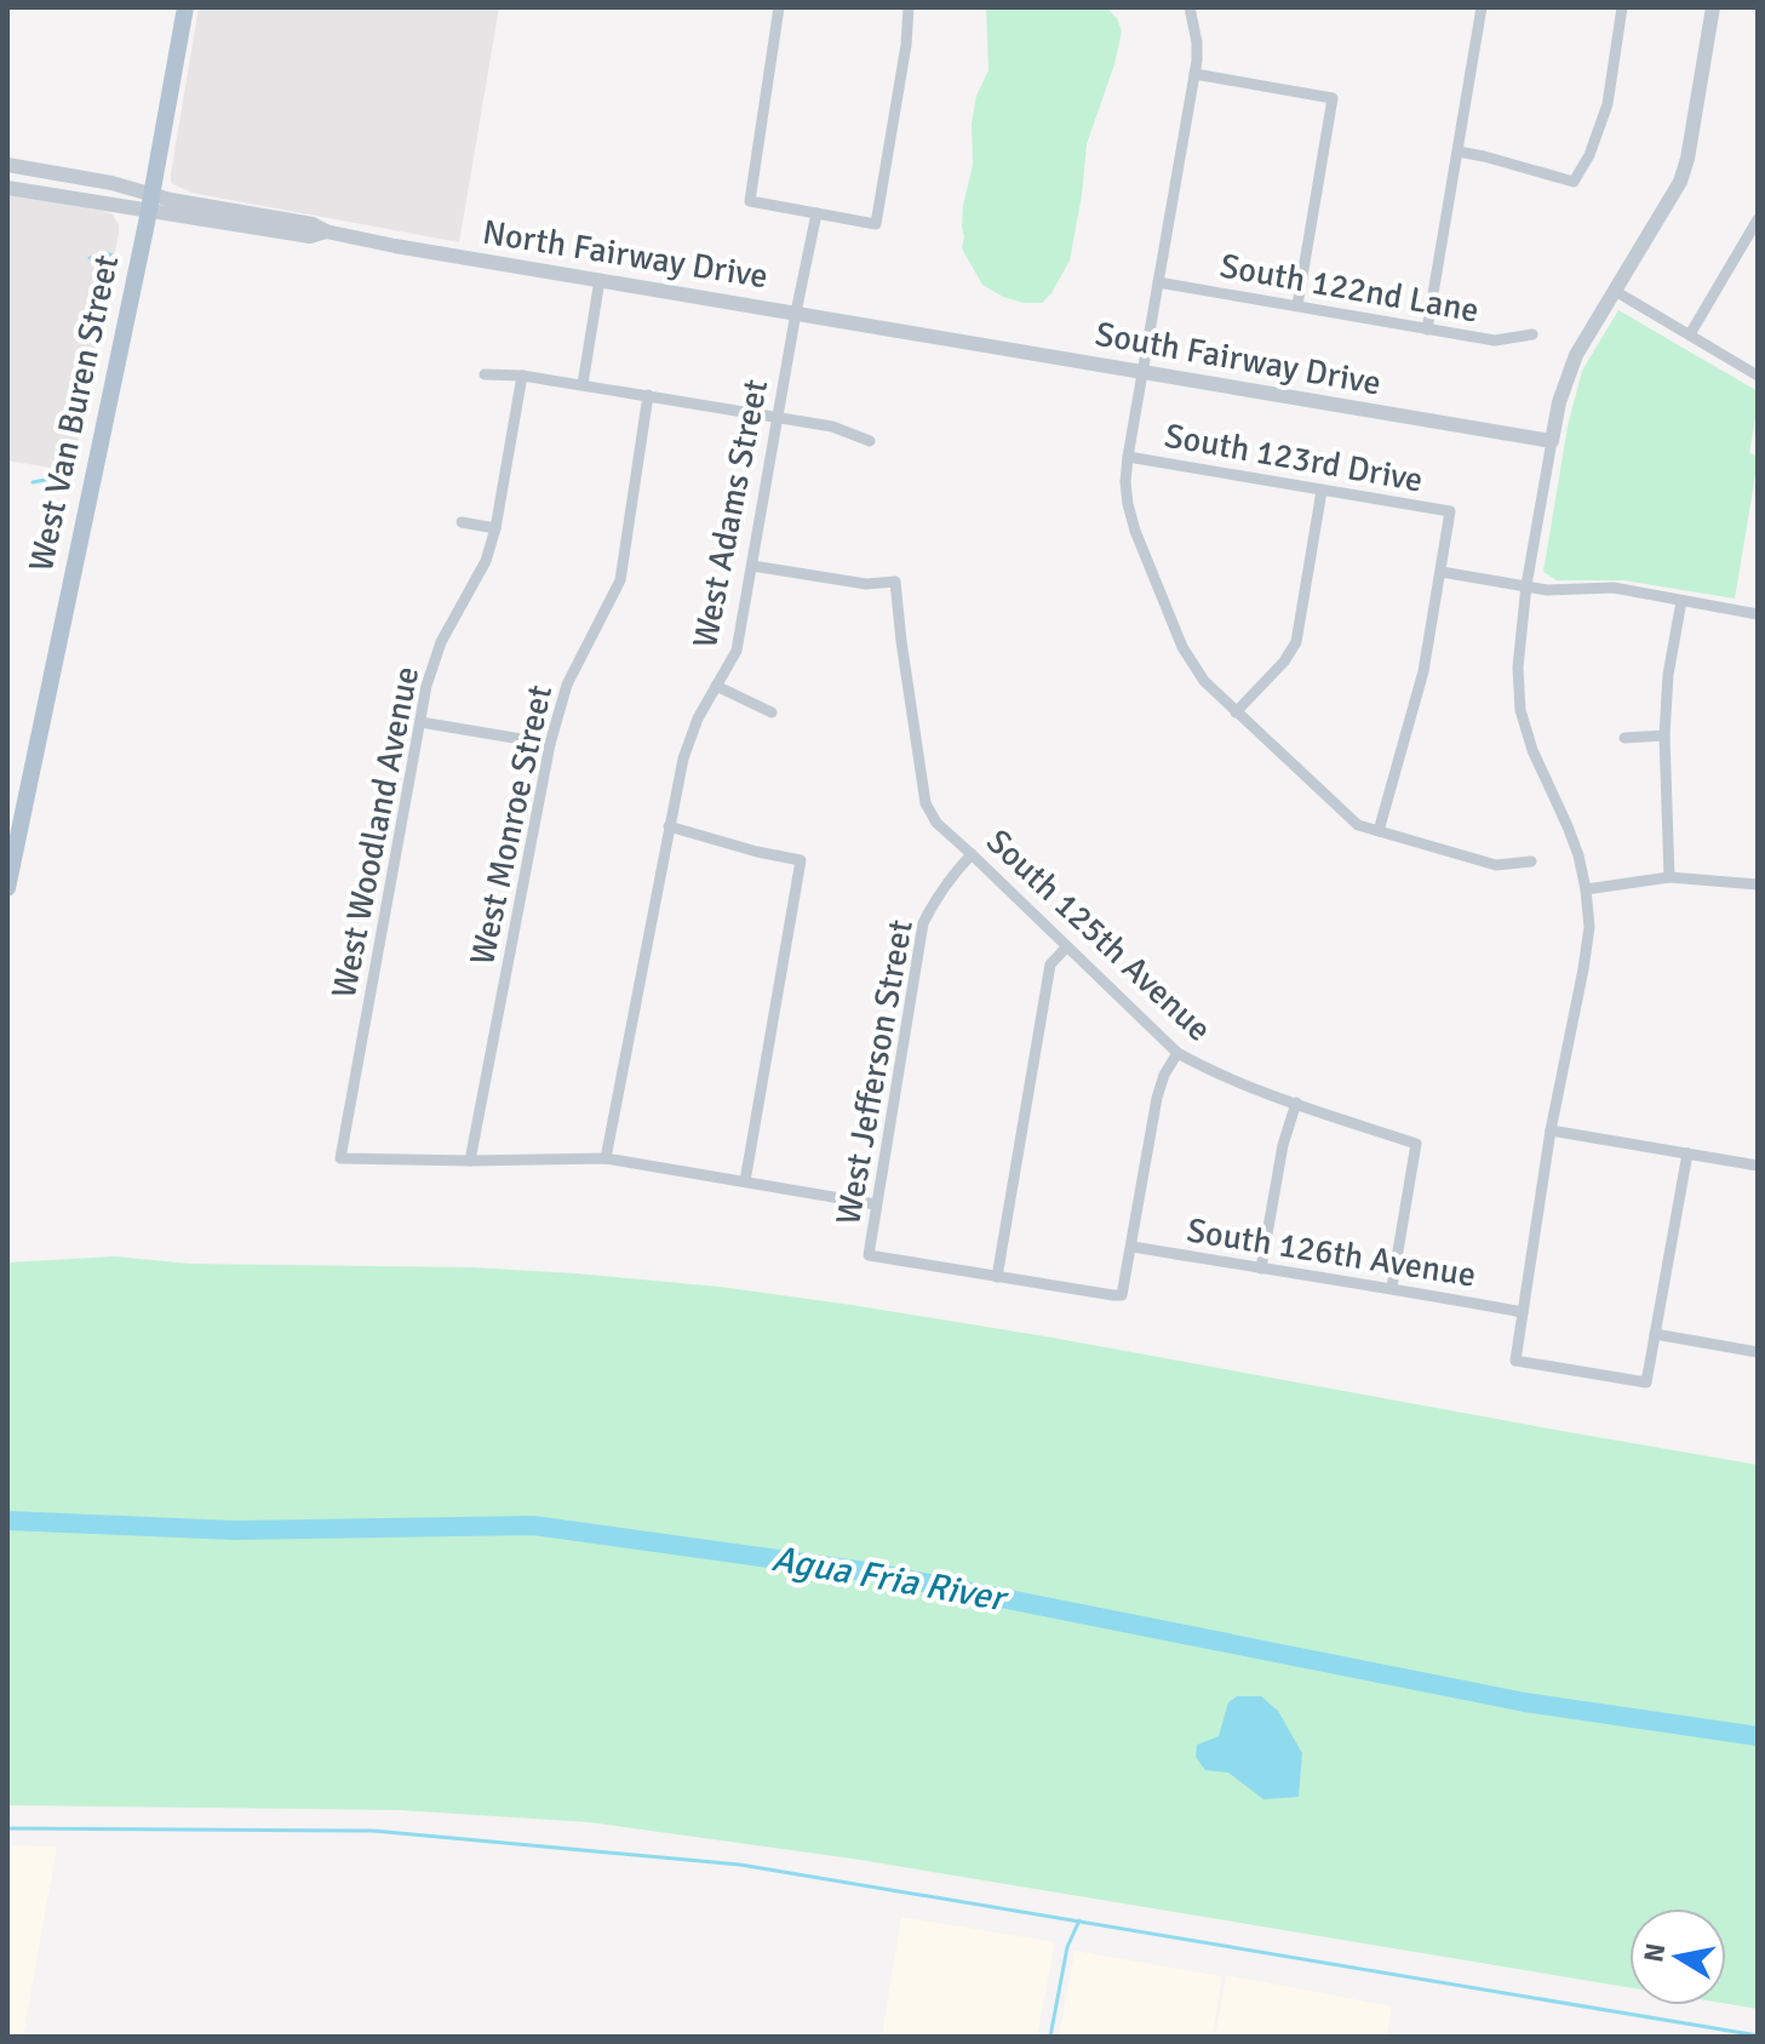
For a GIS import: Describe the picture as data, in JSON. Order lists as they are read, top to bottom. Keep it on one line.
{"streets":{"main road":["West Van Buren Street"],"street":["North Fairway Drive","South 122nd Lane","South Fairway Drive","South 123rd Drive","West Adams Street","West Monroe Street","West Woodland Avenue","South 125th Avenue","West Jefferson Street","South 126th Avenue"]},"crossings":[["North Fairway Drive","South Fairway Drive"],["North Fairway Drive","West Van Buren Street"],["North Fairway Drive","West Adams Street"],["West Adams Street","South 125th Avenue"],["West Monroe Street","West Woodland Avenue"],["South 125th Avenue","West Jefferson Street"],["South 125th Avenue","South 126th Avenue"]],"water":["Agua Fria River"],"north":"left"}
